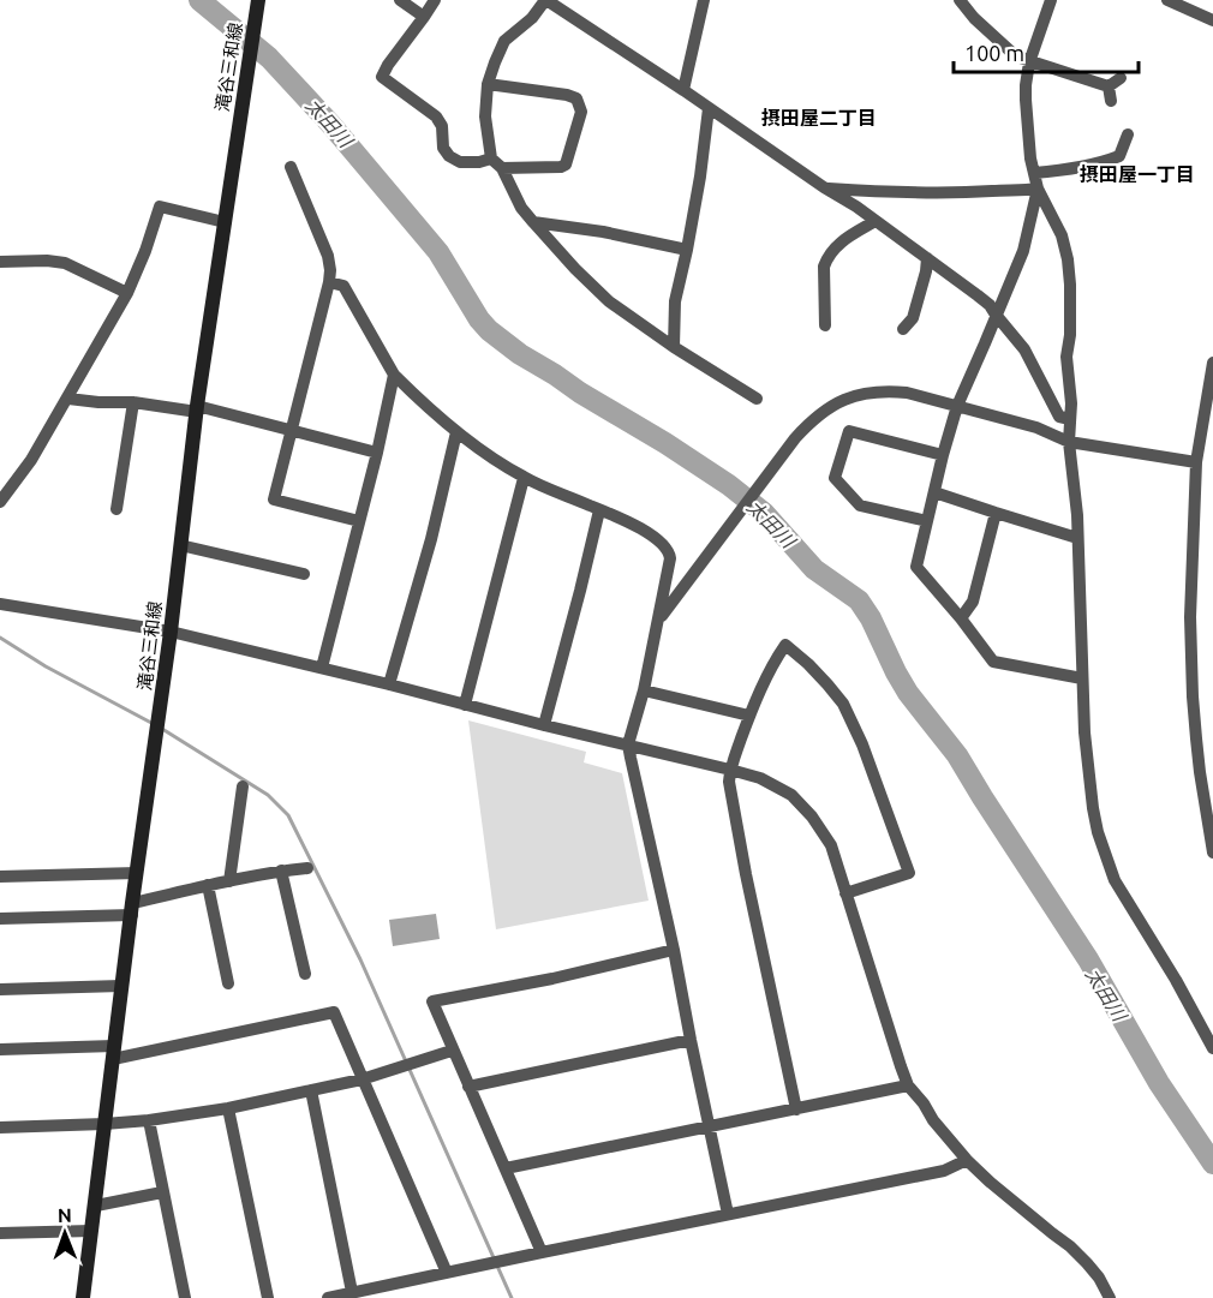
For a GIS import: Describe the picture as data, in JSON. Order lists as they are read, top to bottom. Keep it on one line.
{"streets":{"main road":["滝谷三和線"]},"districts":["摂田屋二丁目","摂田屋一丁目"],"water":["太田川"],"scale_bar":"100 m","north":"top"}
